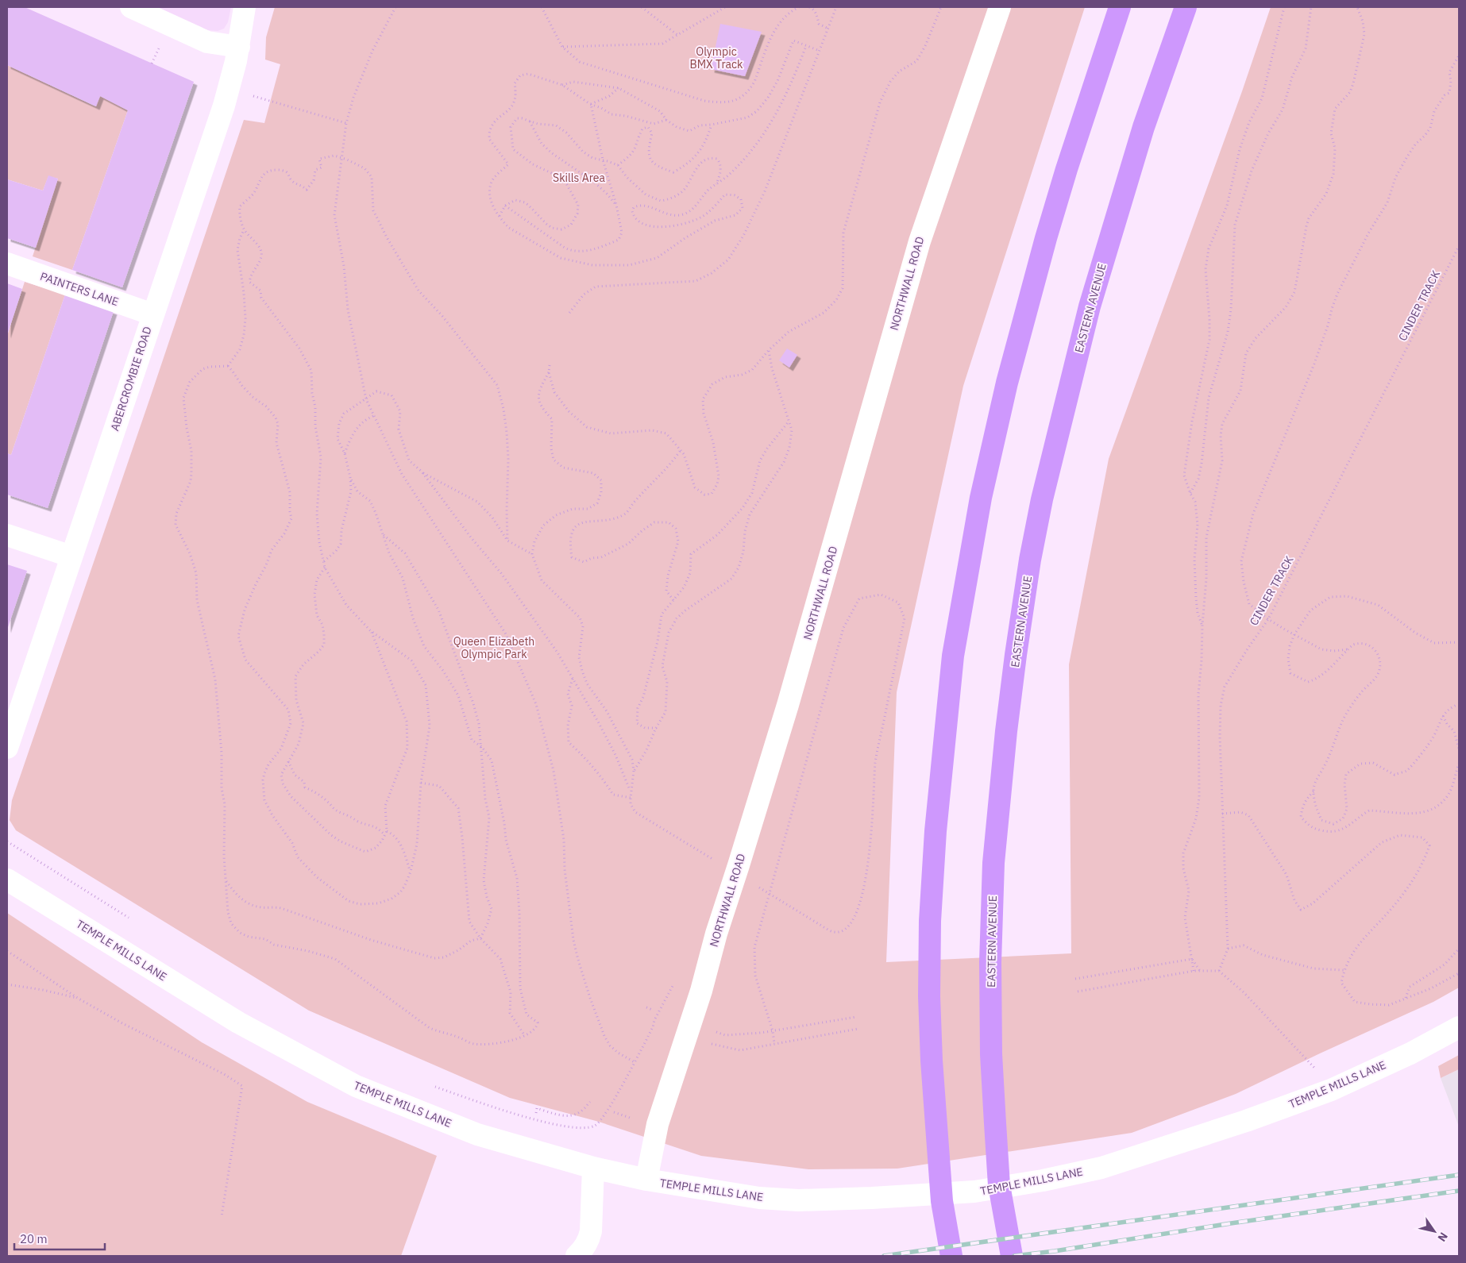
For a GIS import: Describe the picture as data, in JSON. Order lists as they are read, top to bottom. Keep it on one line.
{"streets":{"highway":["EASTERN AVENUE"],"street":["NORTHWALL ROAD","PAINTERS LANE","ABERCROMBIE ROAD","TEMPLE MILLS LANE"],"path":["CINDER TRACK"]},"crossings":[["NORTHWALL ROAD","TEMPLE MILLS LANE"],["PAINTERS LANE","ABERCROMBIE ROAD"]],"parks":["Olympic BMX Track","Skills Area","Queen Elizabeth Olympic Park"],"scale_bar":"20 m","north":"bottom right"}
